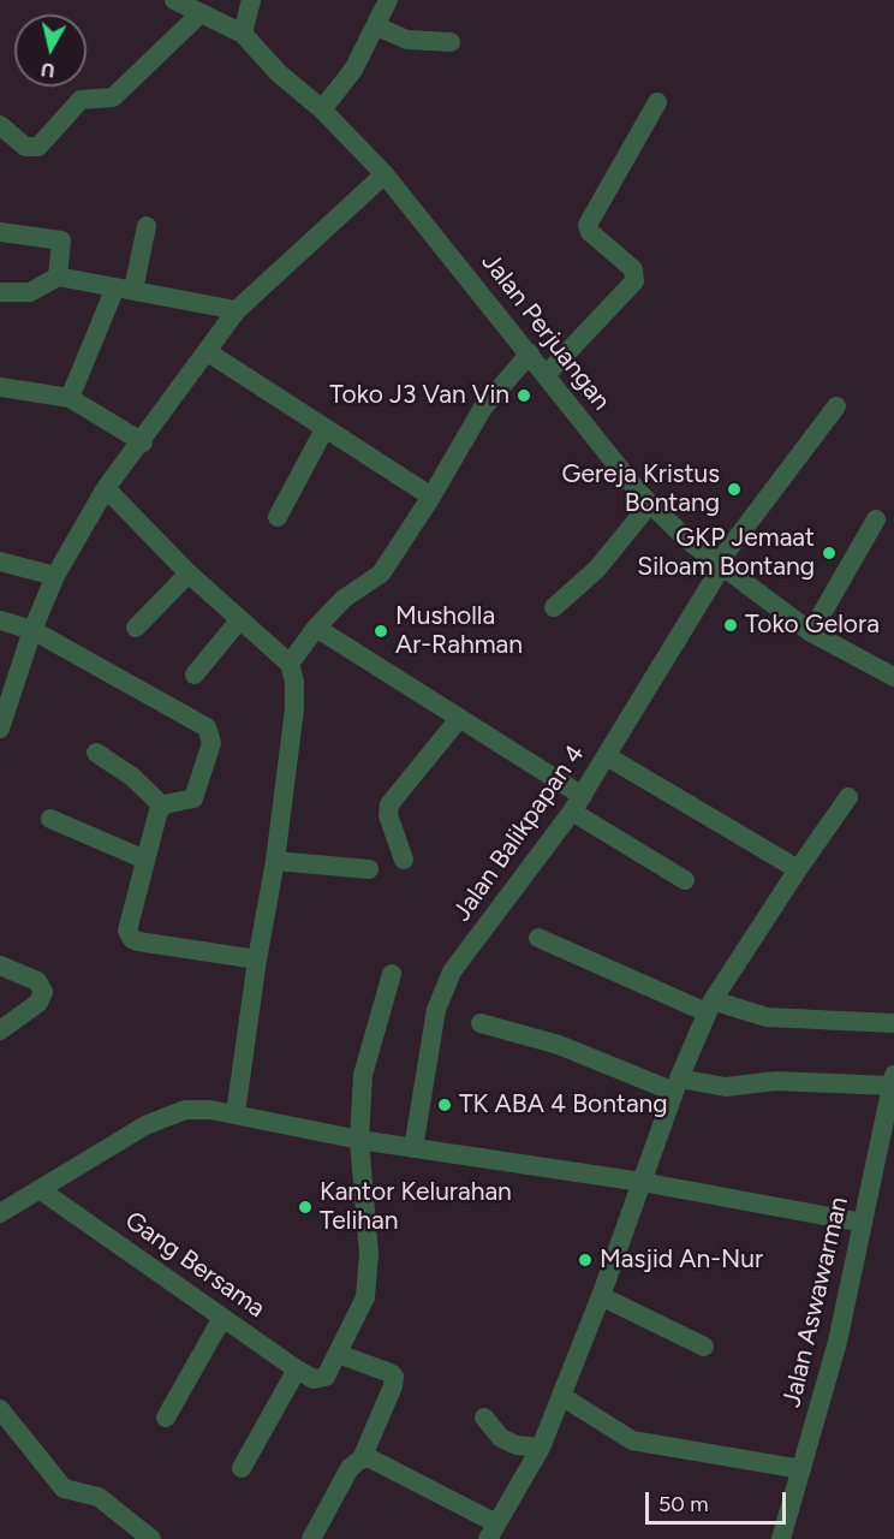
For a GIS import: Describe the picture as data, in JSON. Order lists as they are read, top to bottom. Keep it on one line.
{"streets":{"street":["Jalan Perjuangan","Jalan Balikpapan 4","Gang Bersama","Jalan Aswawarman"]},"crossings":[["Jalan Perjuangan","Jalan Balikpapan 4"]],"places":["Toko J3 Van Vin","Gereja Kristus Bontang","GKP Jemaat Siloam Bontang","Toko Gelora","Musholla Ar-Rahman","TK ABA 4 Bontang","Kantor Kelurahan Telihan","Masjid An-Nur"],"scale_bar":"50 m","north":"bottom"}
